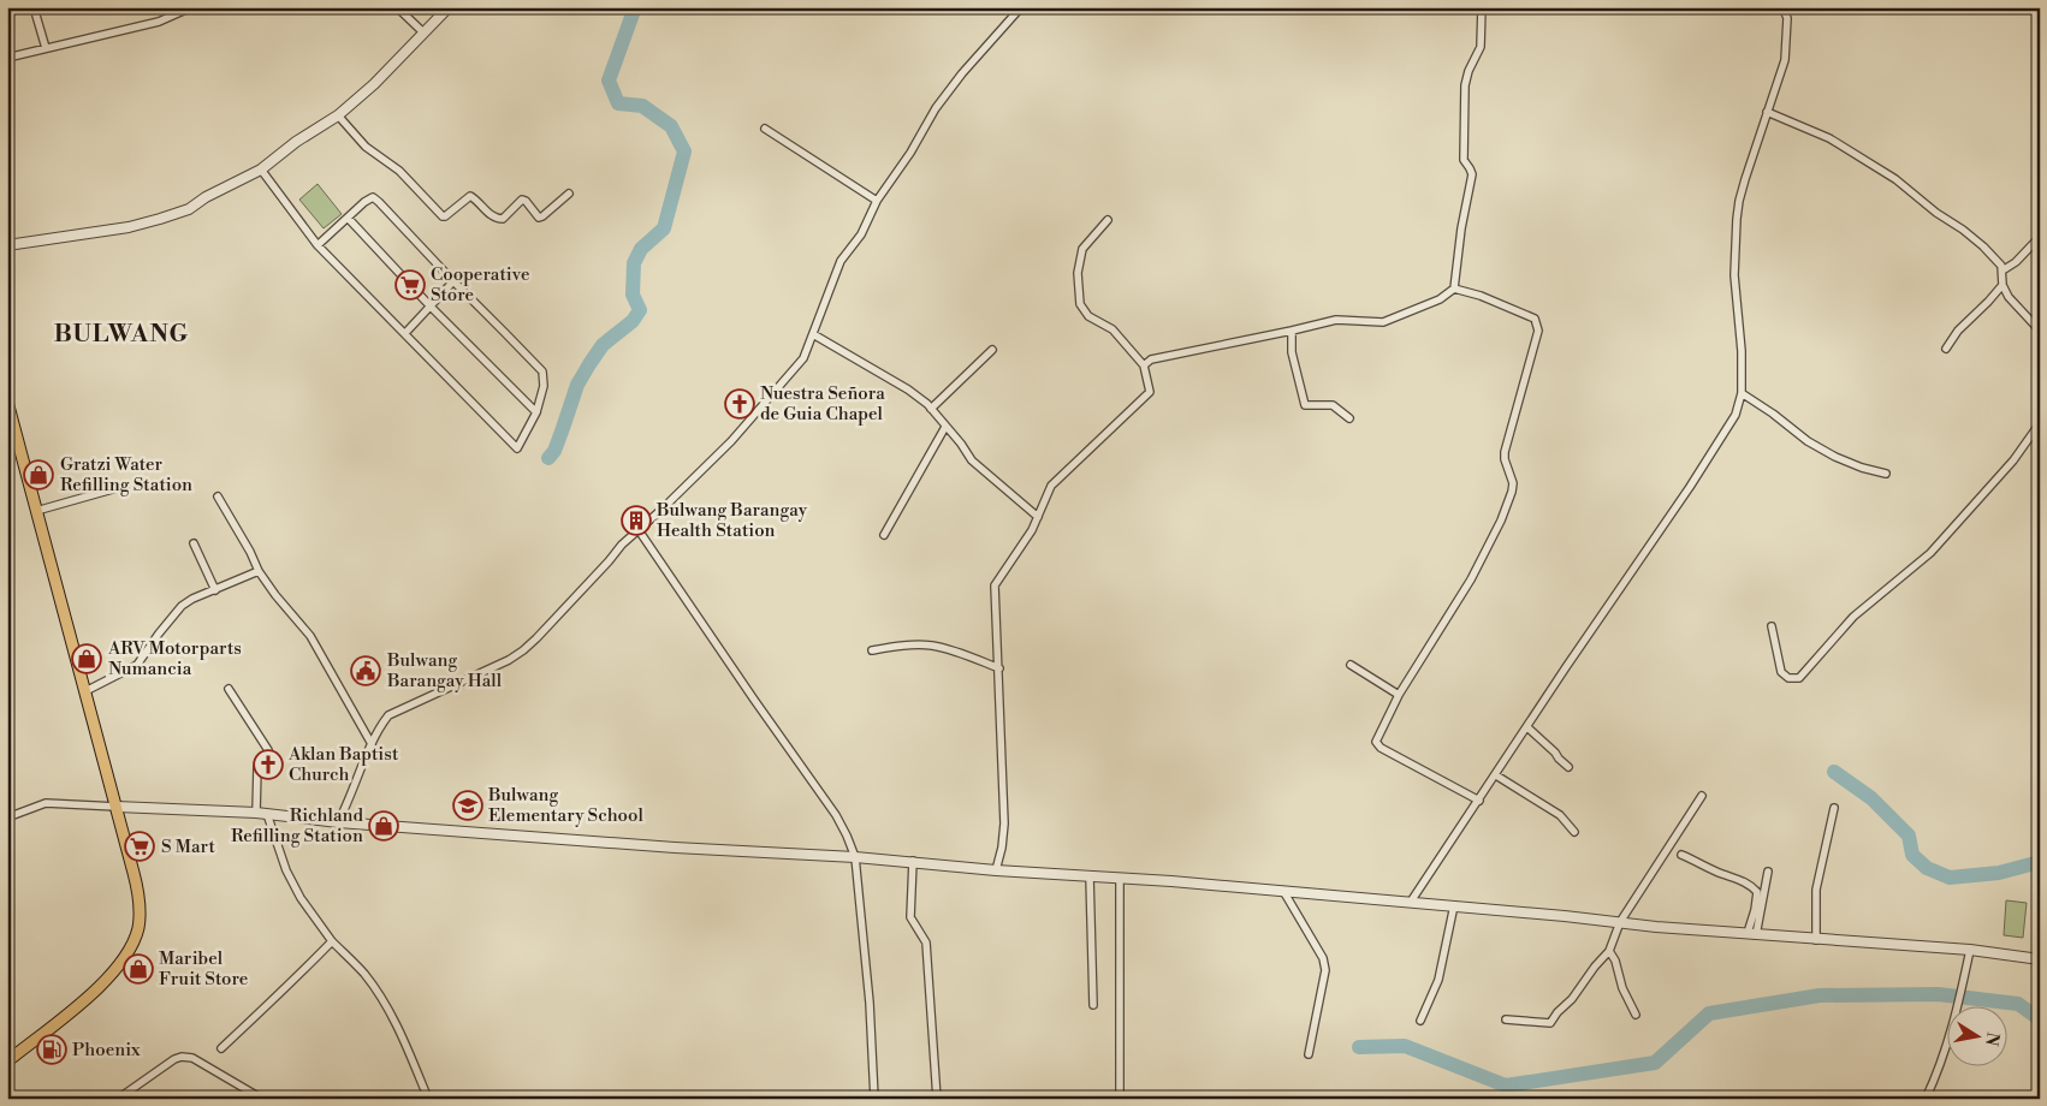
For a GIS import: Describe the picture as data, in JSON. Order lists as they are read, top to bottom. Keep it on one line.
{"districts":["BULWANG"],"places":{"supermarket":["Cooperative Store","S Mart"],"church":["Nuestra Señora de Guia Chapel","Aklan Baptist Church"],"shop":["Gratzi Water Refilling Station","ARV Motorparts Numancia","Richland Refilling Station","Maribel Fruit Store"],"building":["Bulwang Barangay Health Station"],"public building":["Bulwang Barangay Hall"],"school or university":["Bulwang Elementary School"],"fuel station":["Phoenix"]},"north":"right"}
